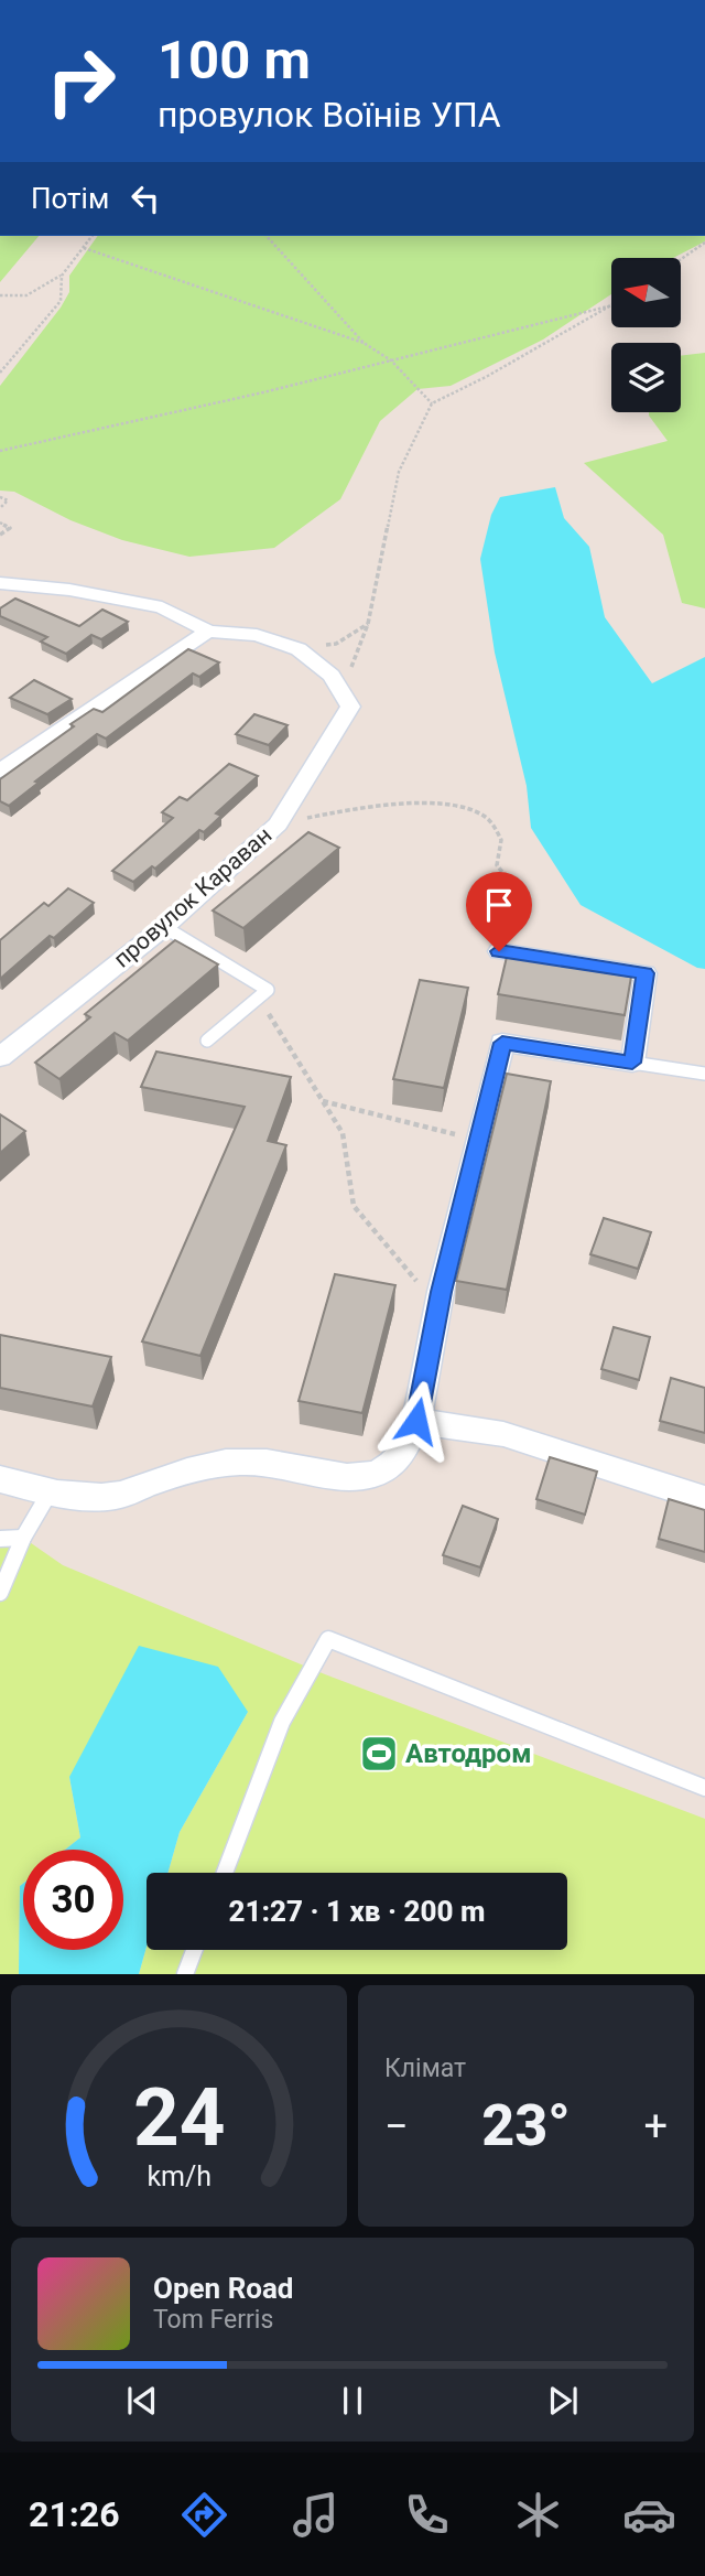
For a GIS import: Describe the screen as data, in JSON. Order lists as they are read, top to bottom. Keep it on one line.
{"streets":{"street":["провулок Караван"]},"places":{"sports":["Автодром"]},"north":"left","page":{"turn":["100 m","провулок Воїнів УПА"],"then":"Потім","limit":"30","trip":"21:27 · 1 хв · 200 m","tile":"Клімат","heat":["−","23°","+"],"song":["Open Road","Tom Ferris"],"tabs":"21:26","gauge":["24","km/h"]}}
